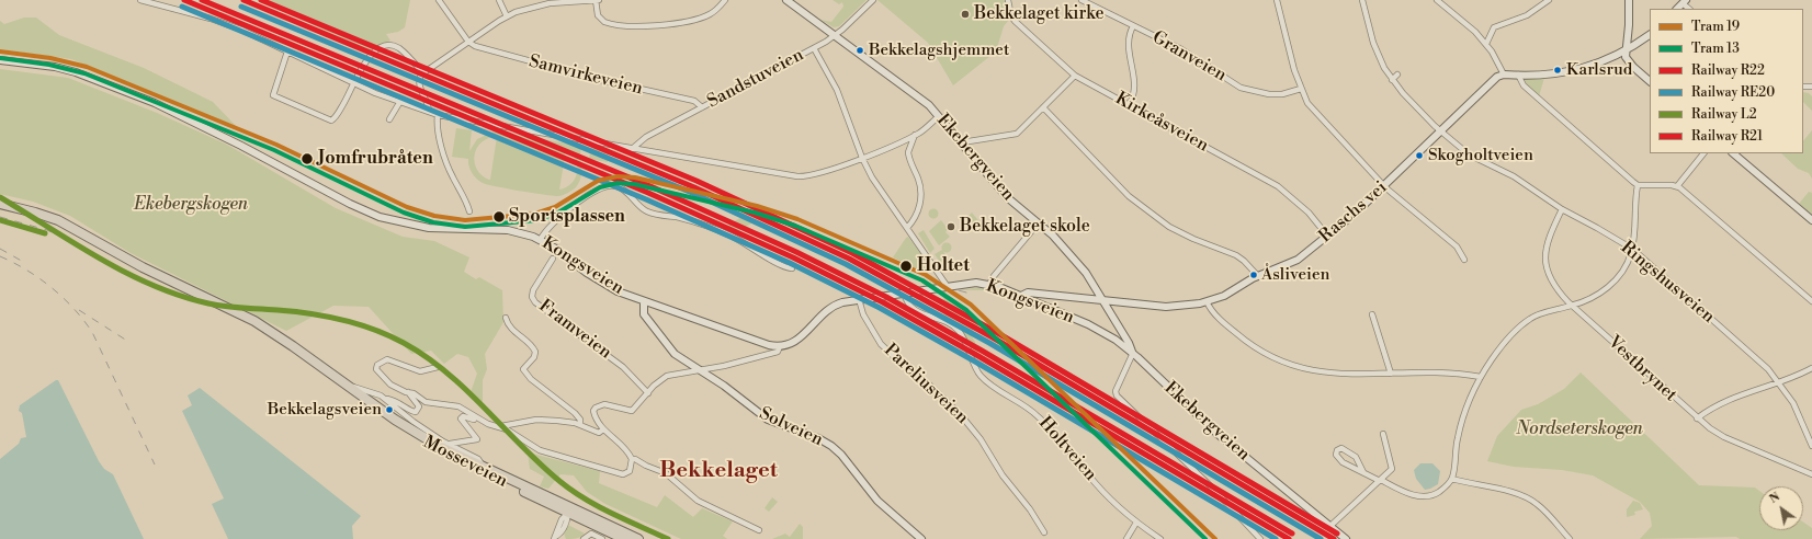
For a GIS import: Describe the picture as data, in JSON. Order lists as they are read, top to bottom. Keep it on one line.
{"streets":{"highway":["Mosseveien"],"street":["Granveien","Samvirkeveien","Sandstuveien","Kirkeåsveien","Ekebergveien","Raschs vei","Kongsveien","Ringshusveien","Framveien","Vestbrynet","Pareliusveien","Solveien","Holtveien"]},"crossings":[["Samvirkeveien","Sandstuveien"],["Sandstuveien","Ekebergveien"],["Kirkeåsveien","Raschs vei"],["Ekebergveien","Raschs vei"],["Ekebergveien","Kongsveien"],["Raschs vei","Kongsveien"],["Raschs vei","Ringshusveien"],["Kongsveien","Pareliusveien"],["Kongsveien","Solveien"],["Kongsveien","Holtveien"],["Ringshusveien","Vestbrynet"]],"districts":["Bekkelaget"],"parks":["Ekebergskogen","Nordseterskogen"],"places":["Bekkelaget kirke","Bekkelagshjemmet","Karlsrud","Skogholtveien","Jomfrubråten","Sportsplassen","Bekkelaget skole","Holtet","Åsliveien","Bekkelagsveien"],"lines":["rail line R22","rail line R21","rail line RE20","tram line 19","tram line 13","rail line L2"],"legend":["Tram 19","Tram 13","Railway R22","Railway RE20","Railway L2","Railway R21"],"north":"top left"}
